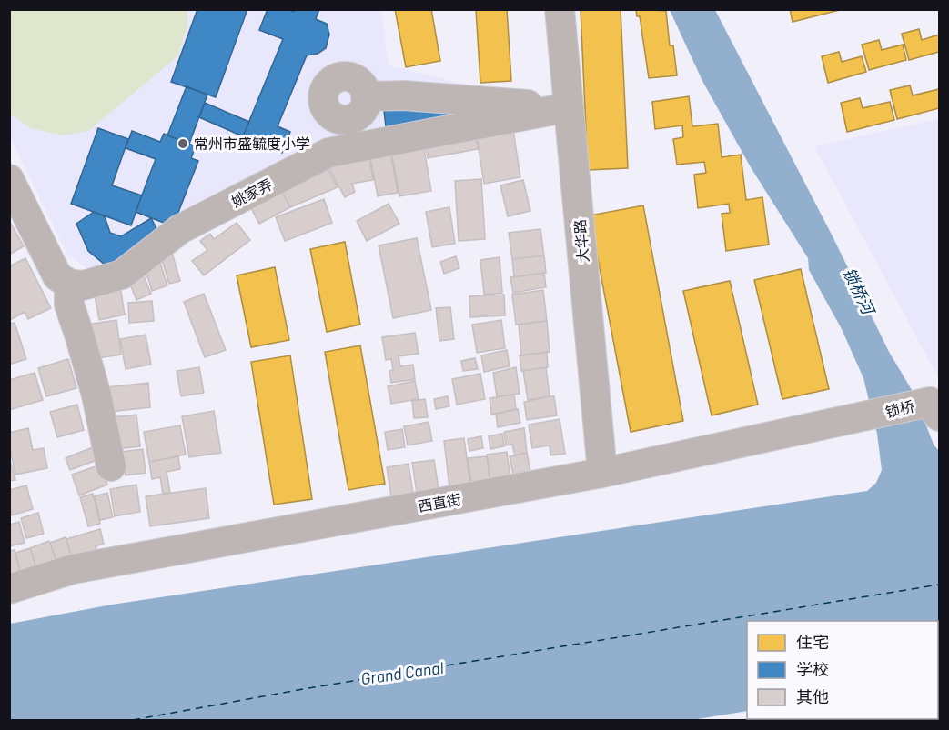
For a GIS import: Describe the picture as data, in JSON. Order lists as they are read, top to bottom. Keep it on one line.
{"streets":{"street":["姚家弄","大华路","锁桥","西直街"]},"crossings":[["姚家弄","大华路"],["大华路","西直街"],["锁桥","西直街"]],"water":["锁桥河","Grand Canal"],"places":["常州市盛毓度小学"],"legend":["住宅","学校","其他"]}
